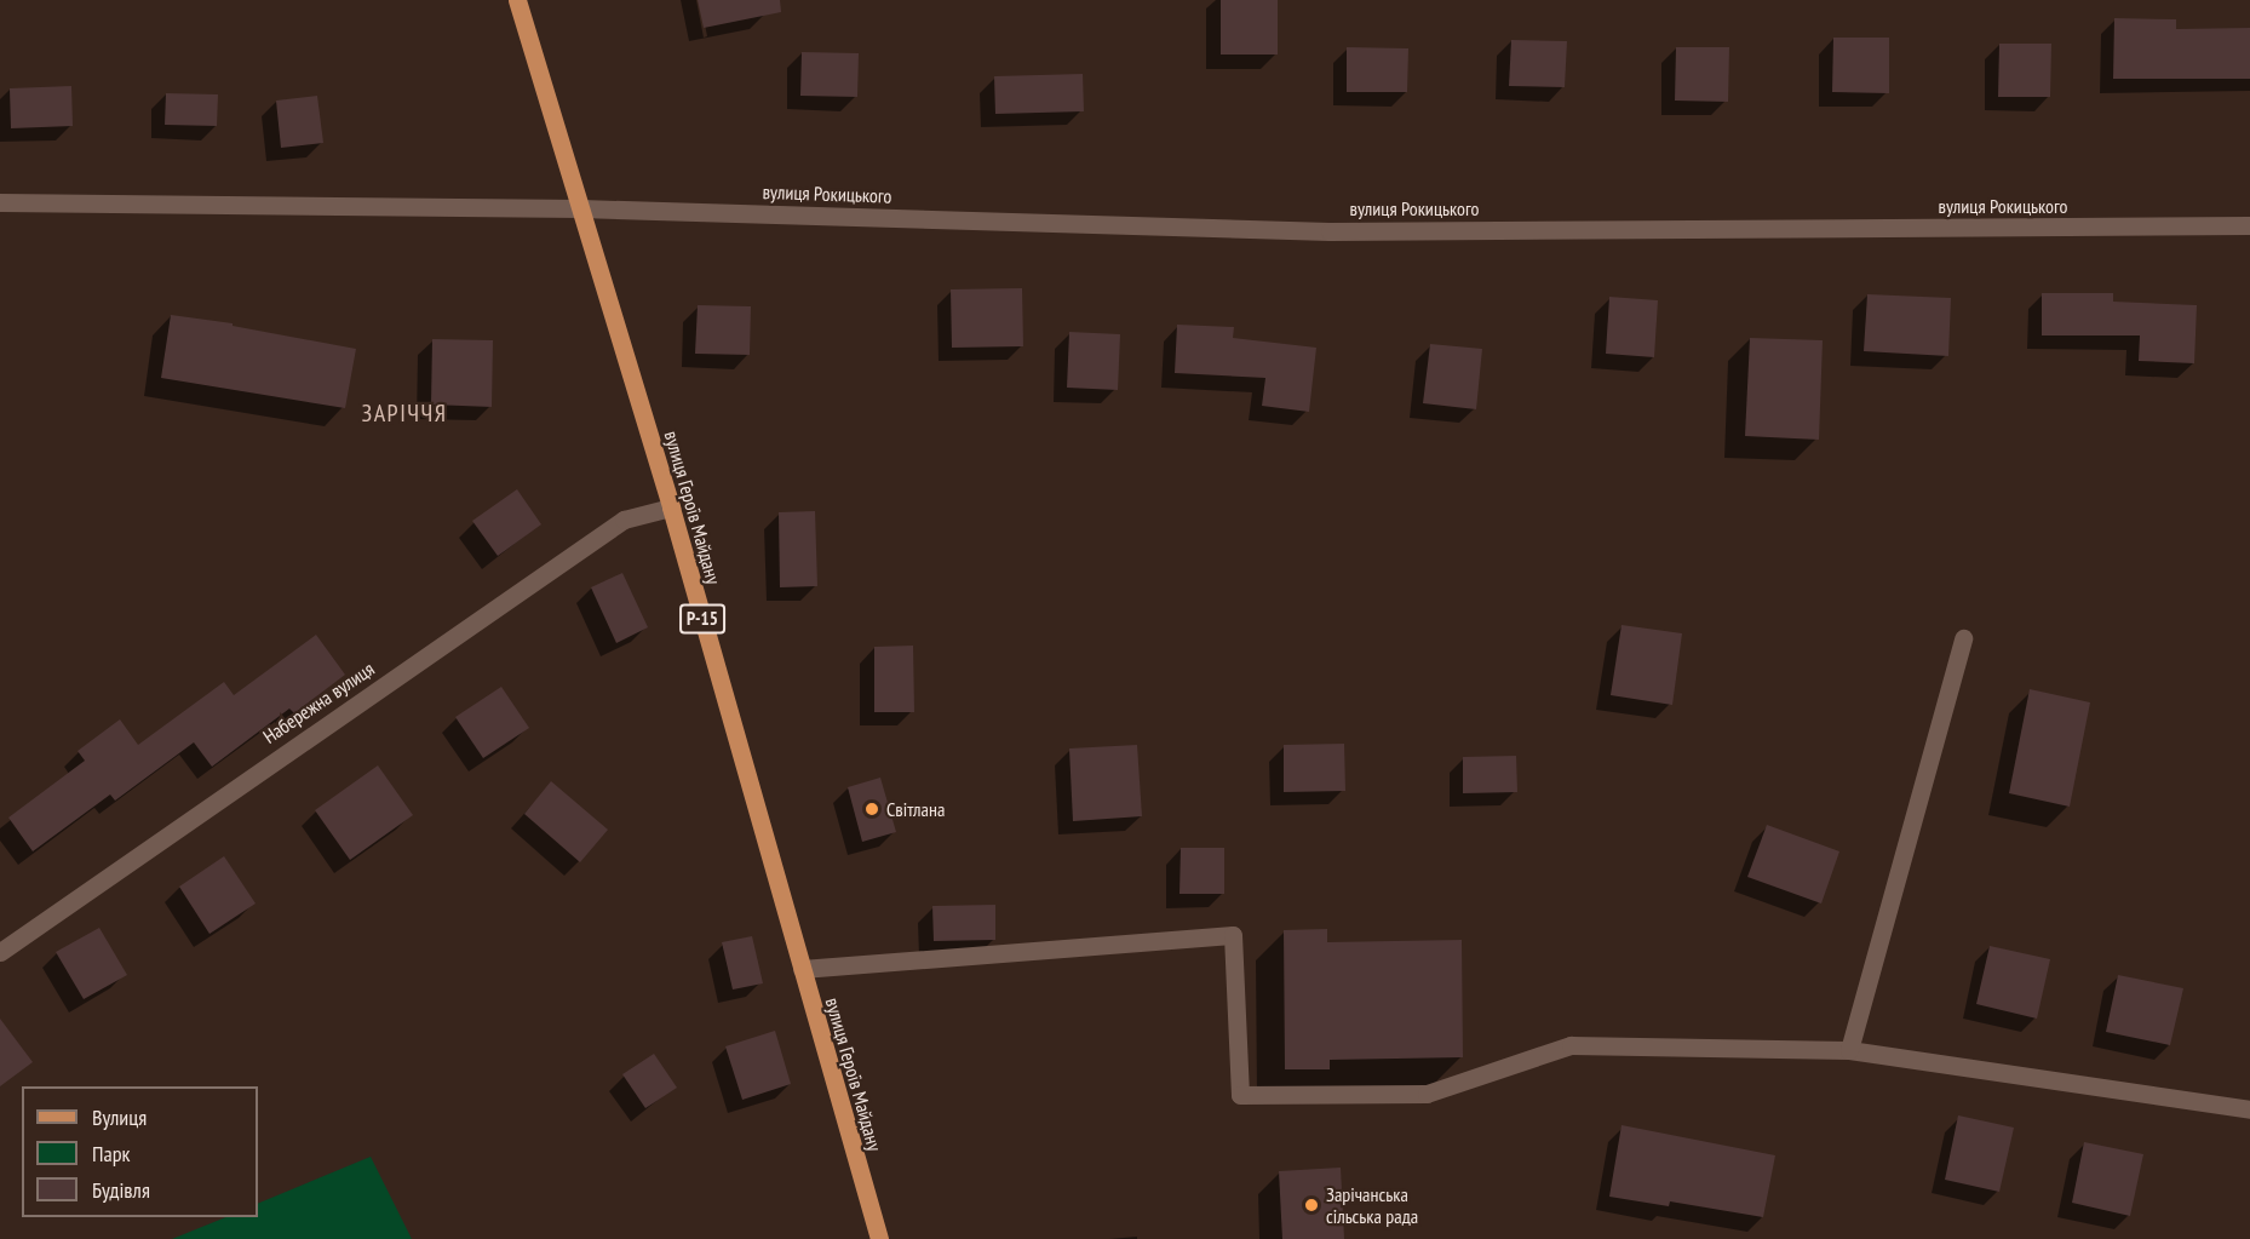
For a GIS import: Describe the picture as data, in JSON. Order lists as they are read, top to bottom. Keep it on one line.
{"streets":{"main road":["вулиця Героїв Майдану","Р-15"],"street":["вулиця Рокицького","Набережна вулиця"]},"crossings":[["вулиця Рокицького","вулиця Героїв Майдану"],["вулиця Героїв Майдану","Набережна вулиця"]],"districts":["ЗАРІЧЧЯ"],"places":["Світлана","Зарічанська сільська рада"],"legend":["Вулиця","Парк","Будівля"]}
